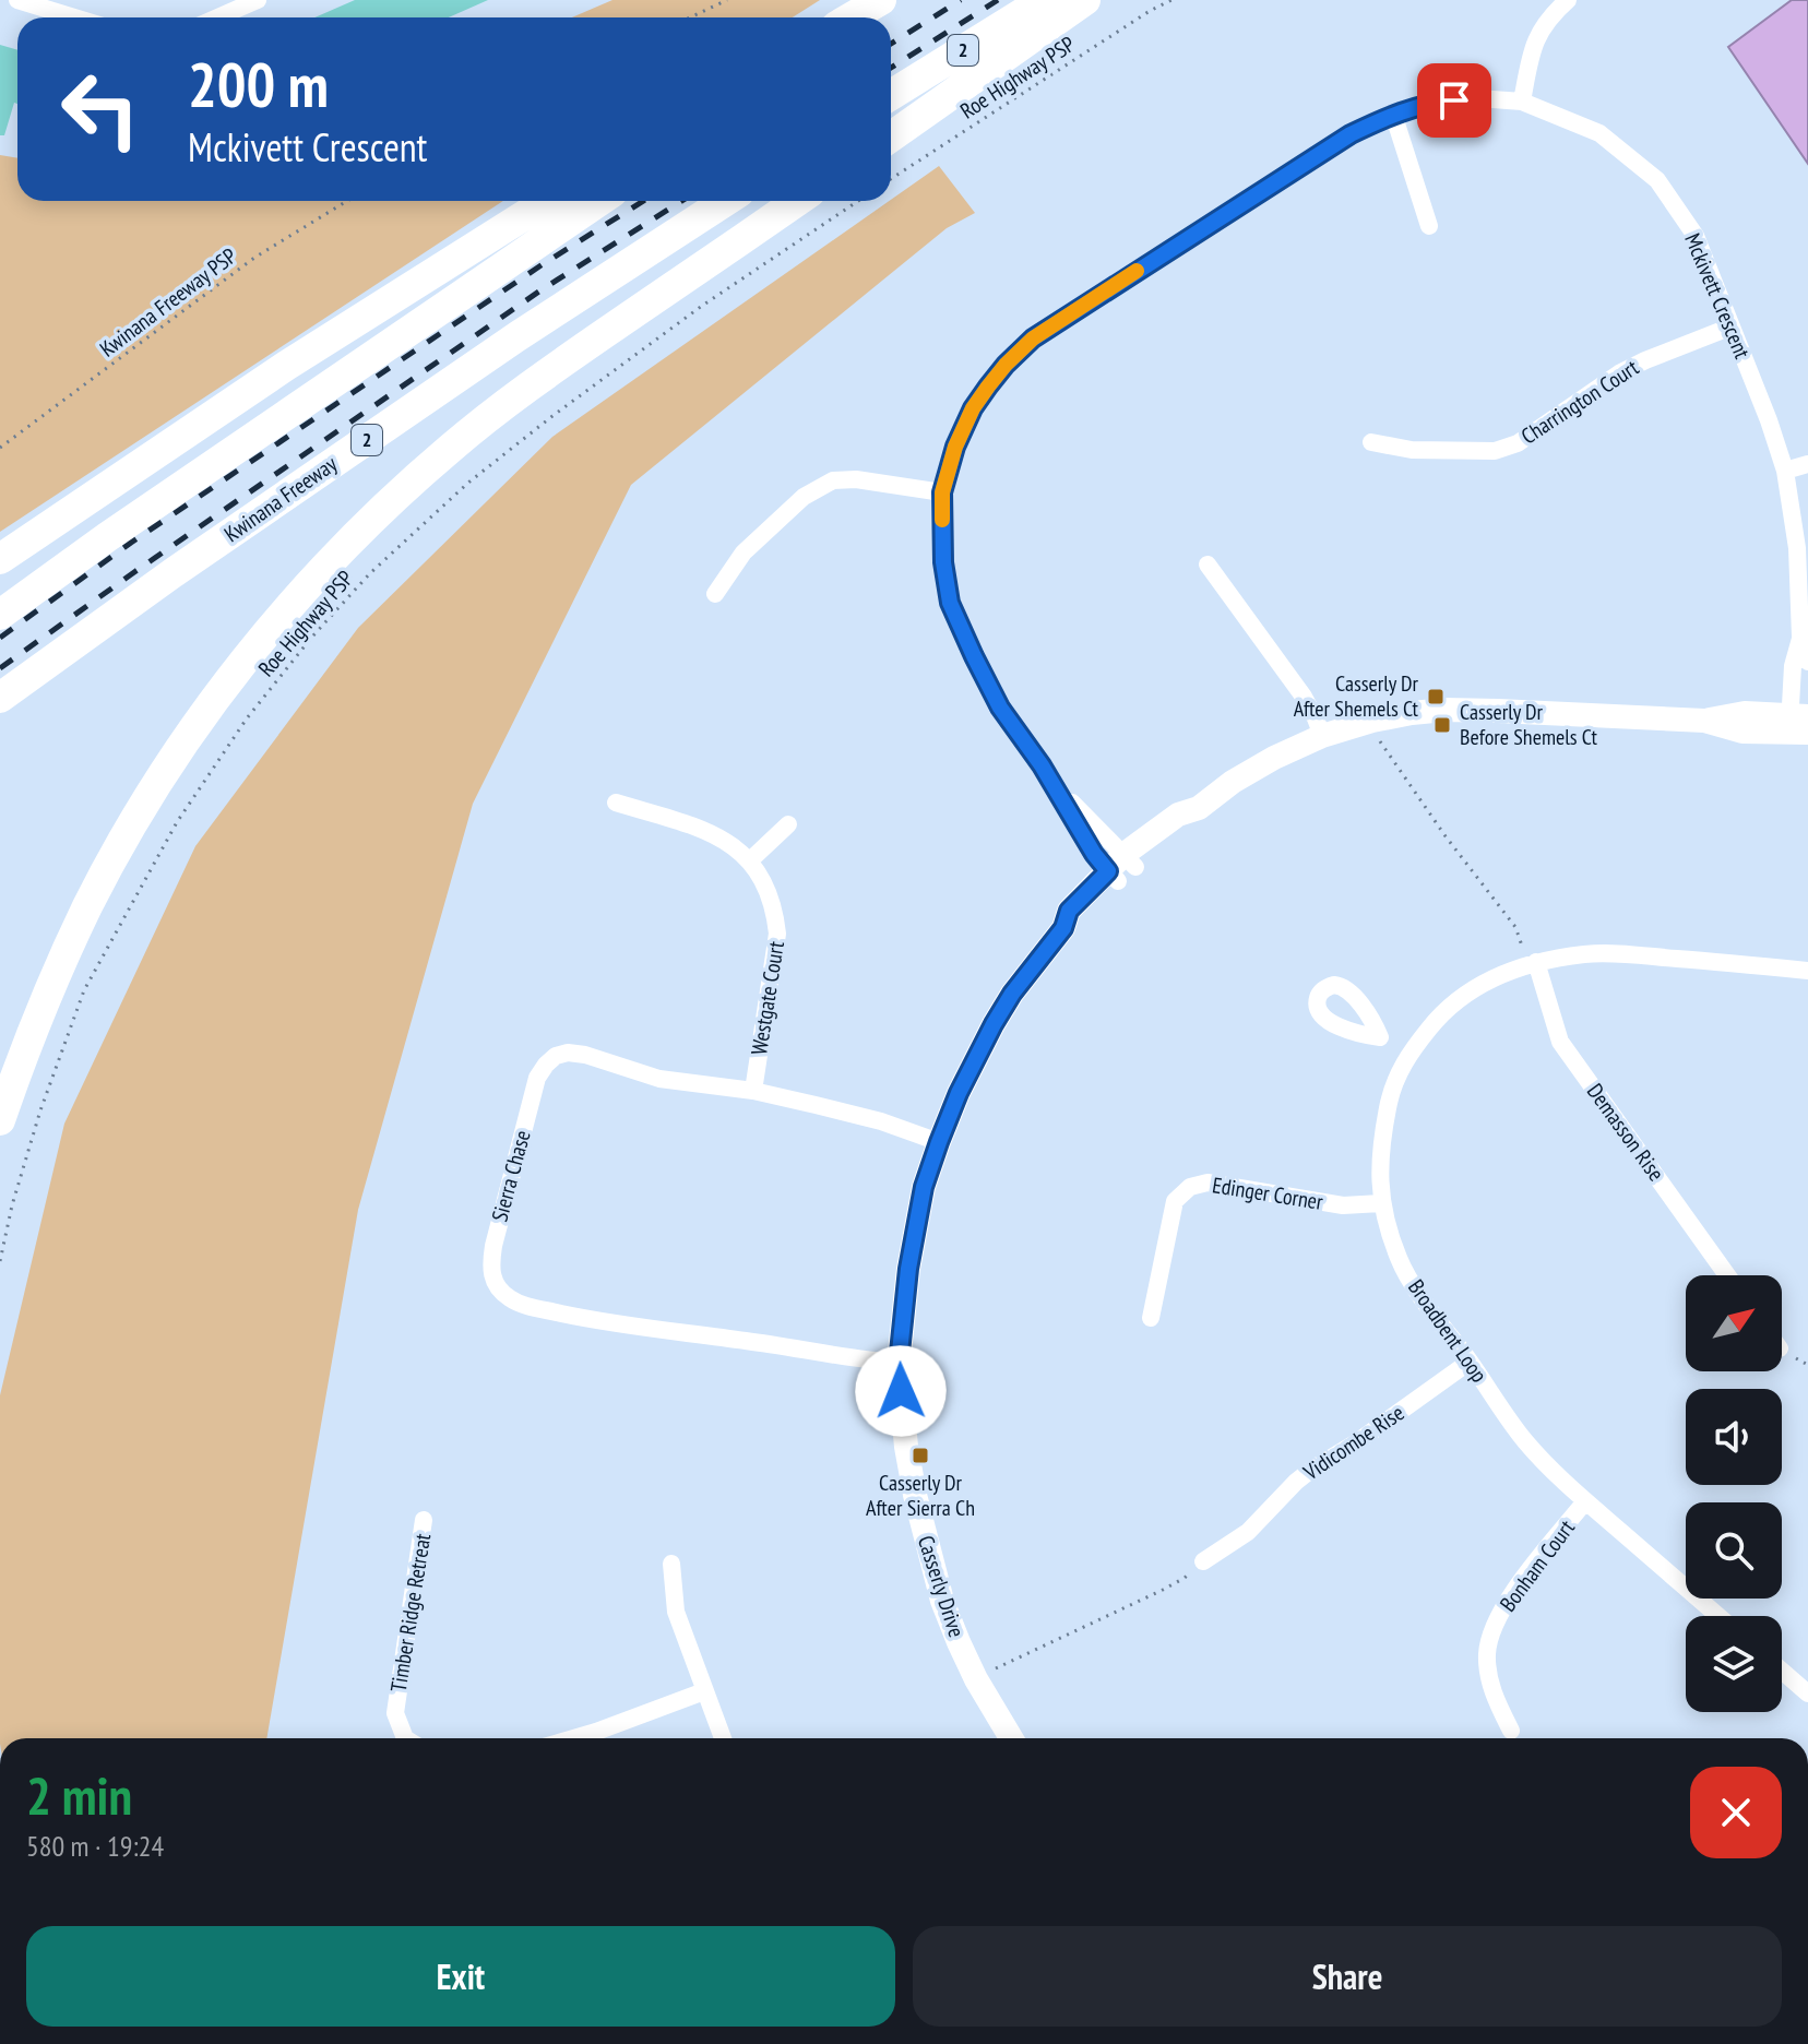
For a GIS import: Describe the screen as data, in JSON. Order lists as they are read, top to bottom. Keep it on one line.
{"streets":{"highway":["2","Kwinana Freeway"],"street":["Mckivett Crescent","Charrington Court","Westgate Court","Demasson Rise","Sierra Chase","Edinger Corner","Broadbent Loop","Vidicombe Rise","Bonham Court","Casserly Drive","Timber Ridge Retreat"],"path":["Roe Highway PSP","Kwinana Freeway PSP"]},"crossings":[["Mckivett Crescent","Charrington Court"],["Mckivett Crescent","Casserly Drive"],["Westgate Court","Sierra Chase"],["Demasson Rise","Broadbent Loop"],["Sierra Chase","Casserly Drive"],["Edinger Corner","Broadbent Loop"],["Broadbent Loop","Vidicombe Rise"],["Broadbent Loop","Bonham Court"]],"places":{"transit":["Casserly Dr After Shemels Ct","Casserly Dr Before Shemels Ct","Casserly Dr After Sierra Ch"]},"north":"top right","page":{"turn":["200 m","Mckivett Crescent"],"heading":["2 min","580 m · 19:24"],"buttons":["Exit","Share"]}}
